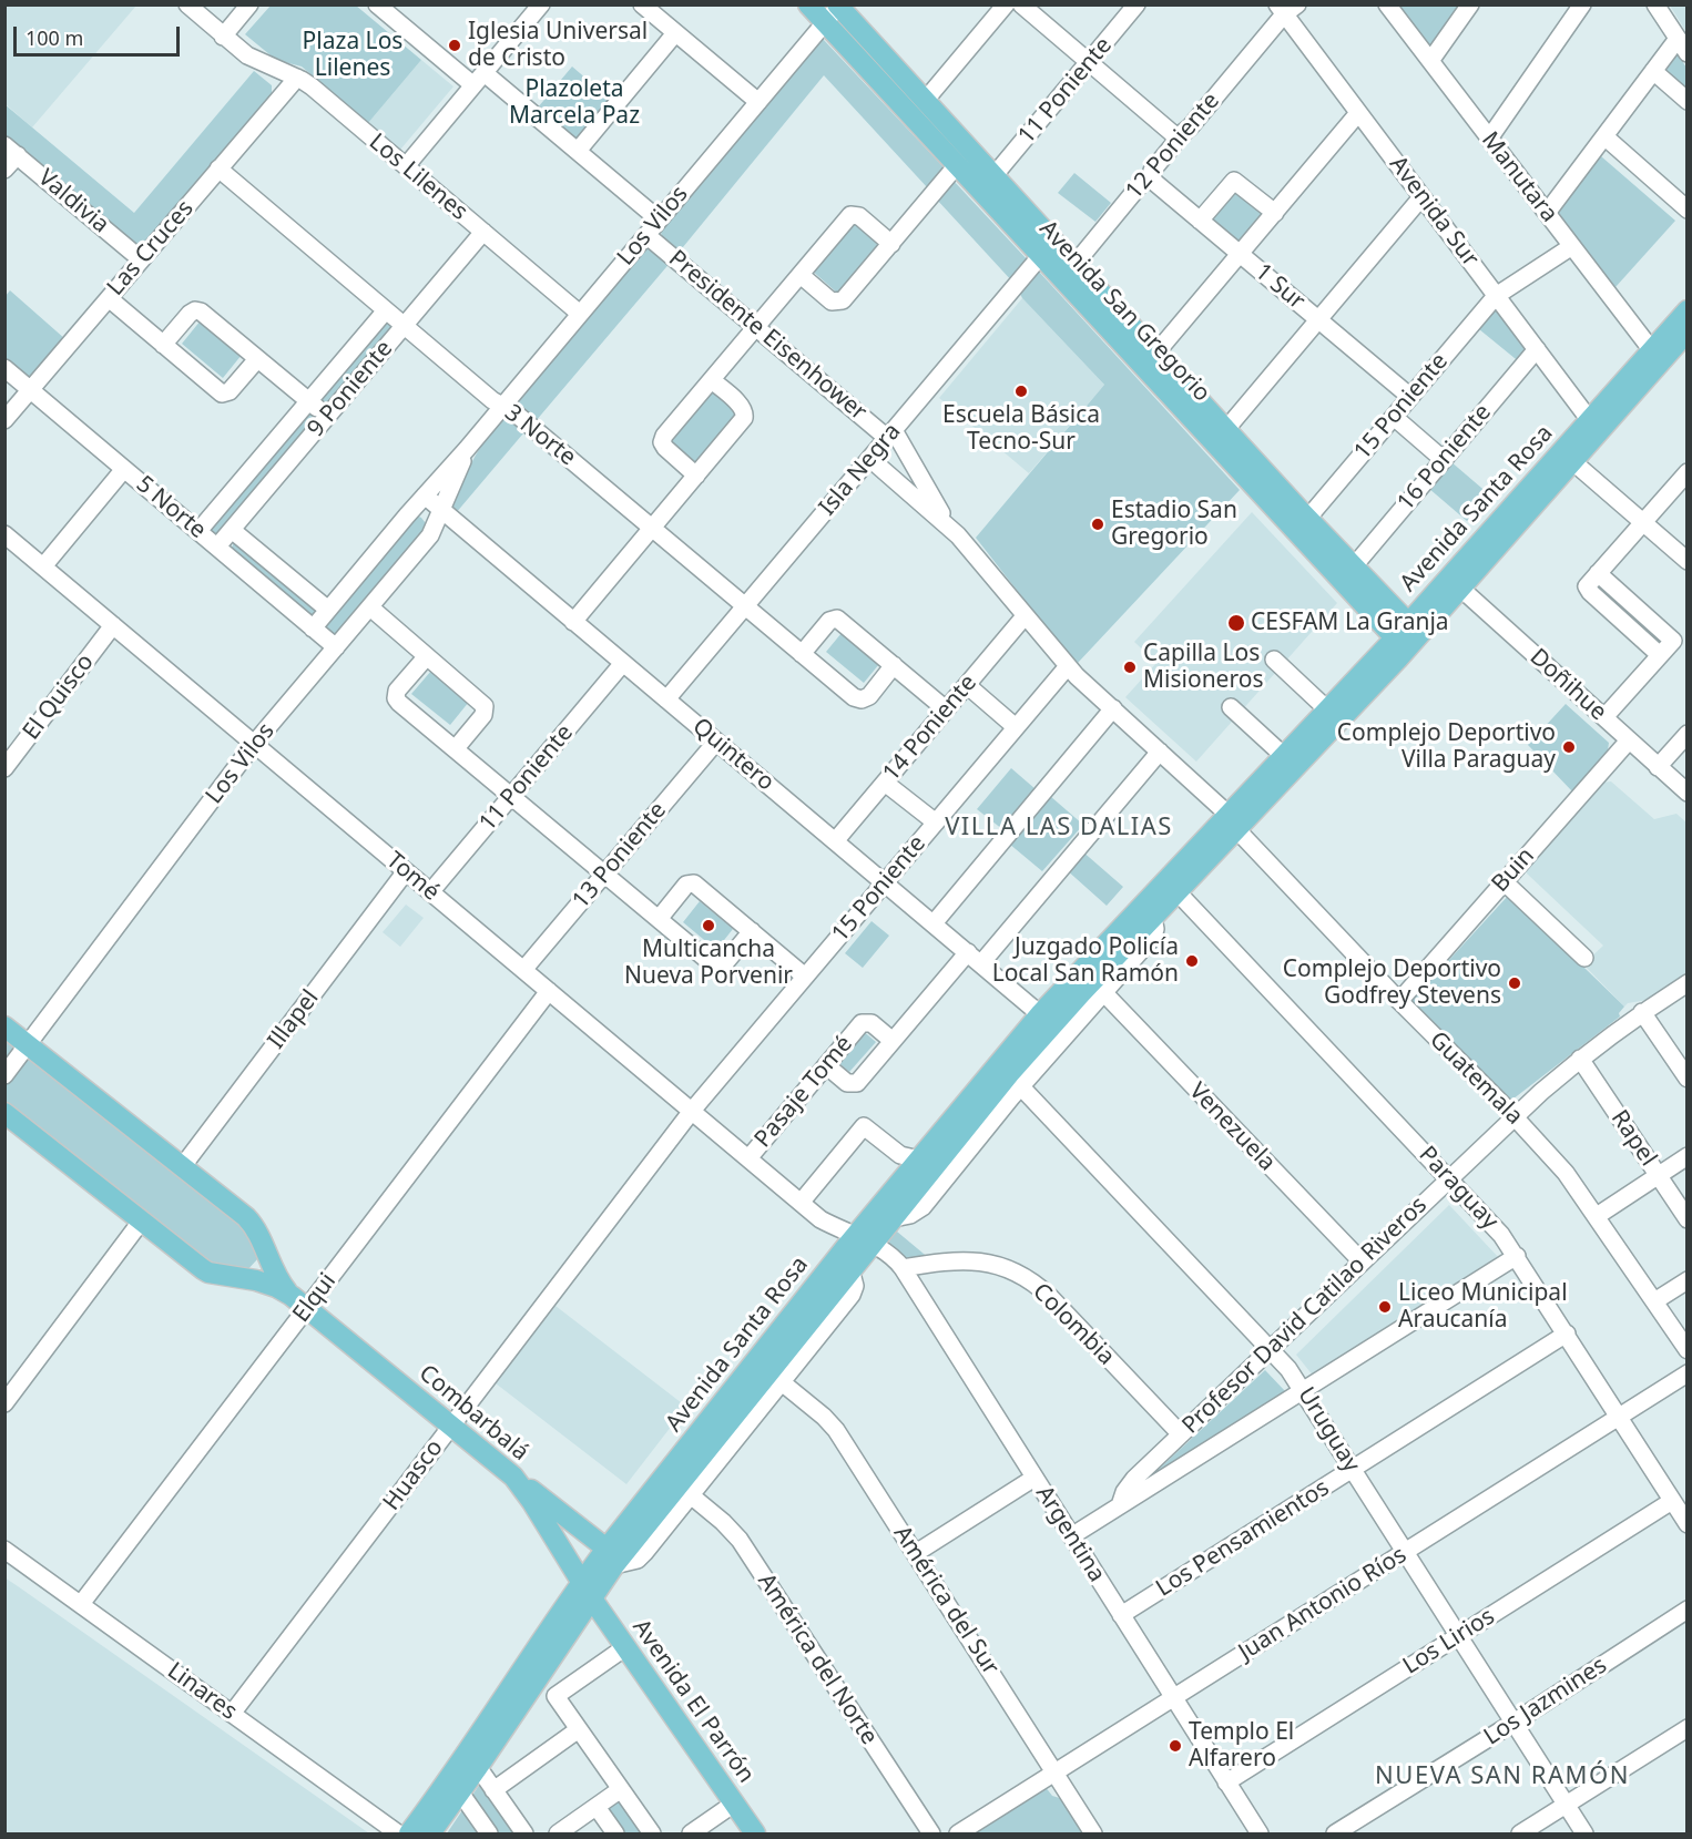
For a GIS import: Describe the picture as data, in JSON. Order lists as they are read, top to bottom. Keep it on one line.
{"streets":{"main road":["Avenida San Gregorio","Avenida Santa Rosa","Combarbalá","Avenida El Parrón"],"street":["11 Poniente","12 Poniente","Los Lilenes","Manutara","Valdivia","Avenida Sur","Los Vilos","Las Cruces","1 Sur","Presidente Eisenhower","9 Poniente","15 Poniente","3 Norte","16 Poniente","Isla Negra","5 Norte","Doñihue","El Quisco","14 Poniente","Quintero","13 Poniente","Buin","Tomé","Illapel","Guatemala","Pasaje Tomé","Venezuela","Rapel","Paraguay","Elqui","Profesor David Catilao Riveros","Colombia","Uruguay","Huasco","Argentina","Los Pensamientos","América del Sur","Juan Antonio Ríos","Los Lirios","América del Norte","Linares","Los Jazmines"]},"crossings":[["11 Poniente","Avenida San Gregorio"],["11 Poniente","Quintero"],["11 Poniente","Tomé"],["12 Poniente","Avenida Sur"],["12 Poniente","1 Sur"],["12 Poniente","Avenida San Gregorio"],["Los Lilenes","Los Vilos"],["Los Lilenes","Las Cruces"],["Los Lilenes","9 Poniente"],["Manutara","15 Poniente"],["Manutara","Avenida Santa Rosa"],["Valdivia","Las Cruces"],["Avenida Sur","15 Poniente"],["Avenida Sur","16 Poniente"],["Avenida Sur","Avenida Santa Rosa"],["Los Vilos","Avenida San Gregorio"],["Los Vilos","Presidente Eisenhower"],["Los Vilos","3 Norte"],["Los Vilos","5 Norte"],["Los Vilos","Quintero"],["Los Vilos","Tomé"],["Los Vilos","Combarbalá"],["Las Cruces","3 Norte"],["Las Cruces","5 Norte"],["1 Sur","15 Poniente"],["Avenida San Gregorio","15 Poniente"],["Avenida San Gregorio","16 Poniente"],["Avenida San Gregorio","Isla Negra"],["Avenida San Gregorio","Avenida Santa Rosa"],["Presidente Eisenhower","15 Poniente"],["Presidente Eisenhower","Isla Negra"],["Presidente Eisenhower","Avenida Santa Rosa"],["Presidente Eisenhower","14 Poniente"],["Presidente Eisenhower","Guatemala"],["9 Poniente","3 Norte"],["9 Poniente","5 Norte"],["15 Poniente","Quintero"],["15 Poniente","Tomé"],["15 Poniente","Huasco"],["3 Norte","Isla Negra"],["Isla Negra","Quintero"],["Avenida Santa Rosa","Doñihue"],["Avenida Santa Rosa","Quintero"],["Avenida Santa Rosa","Tomé"],["Avenida Santa Rosa","Guatemala"],["Avenida Santa Rosa","Venezuela"],["Avenida Santa Rosa","Paraguay"],["Avenida Santa Rosa","Combarbalá"],["Avenida Santa Rosa","Uruguay"],["Avenida Santa Rosa","Argentina"],["Avenida Santa Rosa","Avenida El Parrón"],["Doñihue","Buin"],["El Quisco","Tomé"],["14 Poniente","Quintero"],["Quintero","13 Poniente"],["13 Poniente","Tomé"],["Buin","Guatemala"],["Tomé","Illapel"],["Tomé","Pasaje Tomé"],["Tomé","Elqui"],["Tomé","Huasco"],["Tomé","Argentina"],["Illapel","Combarbalá"],["Guatemala","Profesor David Catilao Riveros"],["Venezuela","Profesor David Catilao Riveros"],["Rapel","Profesor David Catilao Riveros"],["Paraguay","Profesor David Catilao Riveros"],["Paraguay","Los Pensamientos"],["Paraguay","Juan Antonio Ríos"],["Paraguay","Los Lirios"],["Elqui","Combarbalá"],["Elqui","Linares"],["Profesor David Catilao Riveros","Colombia"],["Profesor David Catilao Riveros","Uruguay"],["Profesor David Catilao Riveros","Argentina"],["Colombia","Argentina"],["Combarbalá","Huasco"],["Combarbalá","Avenida El Parrón"],["Uruguay","Los Pensamientos"],["Uruguay","Juan Antonio Ríos"],["Uruguay","Los Lirios"],["Uruguay","Los Jazmines"],["Huasco","Linares"],["Argentina","Los Pensamientos"],["Argentina","Juan Antonio Ríos"],["Argentina","Los Lirios"],["América del Sur","Juan Antonio Ríos"]],"districts":["VILLA LAS DALIAS","NUEVA SAN RAMÓN"],"parks":["Plaza Los Lilenes","Plazoleta Marcela Paz"],"places":["Iglesia Universal de Cristo","Escuela Básica Tecno-Sur","Estadio San Gregorio","CESFAM La Granja","Capilla Los Misioneros","Complejo Deportivo Villa Paraguay","Multicancha Nueva Porvenir","Juzgado Policía Local San Ramón","Complejo Deportivo Godfrey Stevens","Liceo Municipal Araucanía","Templo El Alfarero"],"scale_bar":"100 m"}
